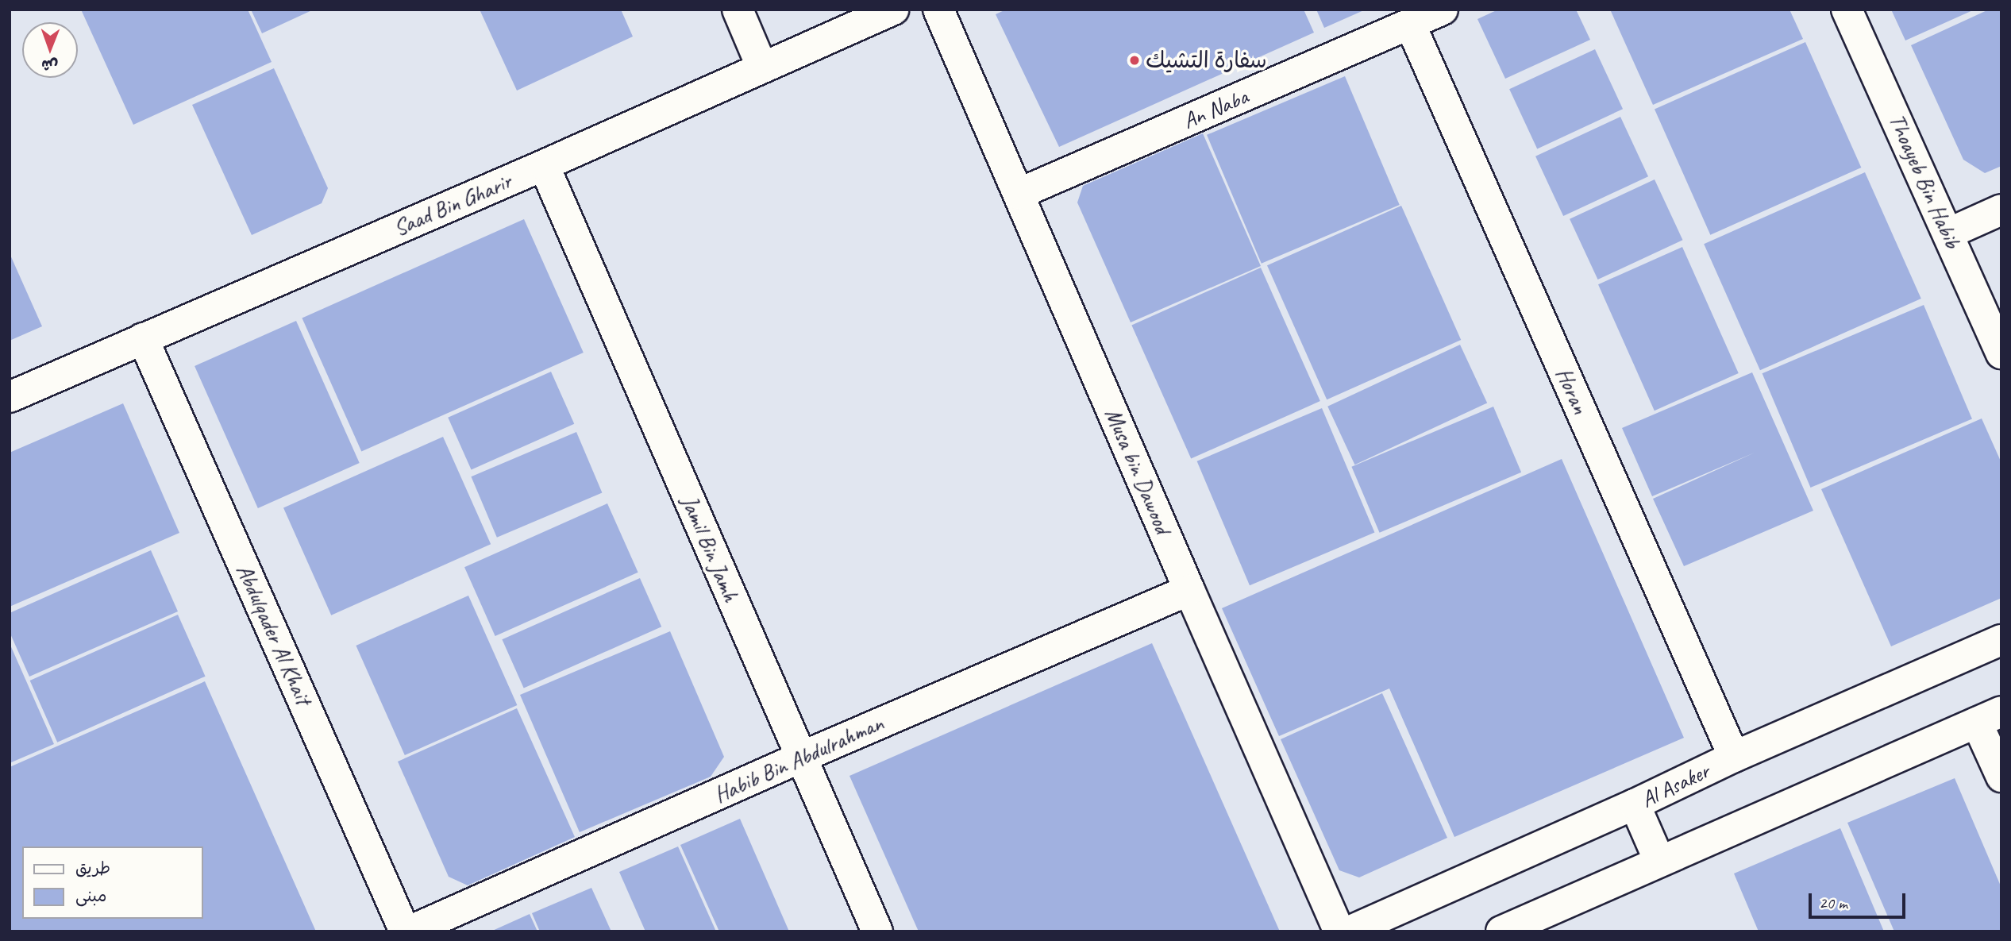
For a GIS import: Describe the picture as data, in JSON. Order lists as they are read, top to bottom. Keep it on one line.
{"streets":{"street":["An Naba","Thoayeb Bin Habib","Saad Bin Gharir","Horan","Musa bin Dawood","Jamil Bin Jamh","Abdulqader Al Khait","Habib Bin Abdulrahman","Al Asaker"]},"crossings":[["An Naba","Horan"],["An Naba","Musa bin Dawood"],["Saad Bin Gharir","Jamil Bin Jamh"],["Saad Bin Gharir","Abdulqader Al Khait"],["Horan","Al Asaker"],["Musa bin Dawood","Habib Bin Abdulrahman"],["Jamil Bin Jamh","Habib Bin Abdulrahman"]],"places":["سفارة التشيك"],"legend":["طريق","مبنى"],"scale_bar":"20 m","north":"bottom"}
